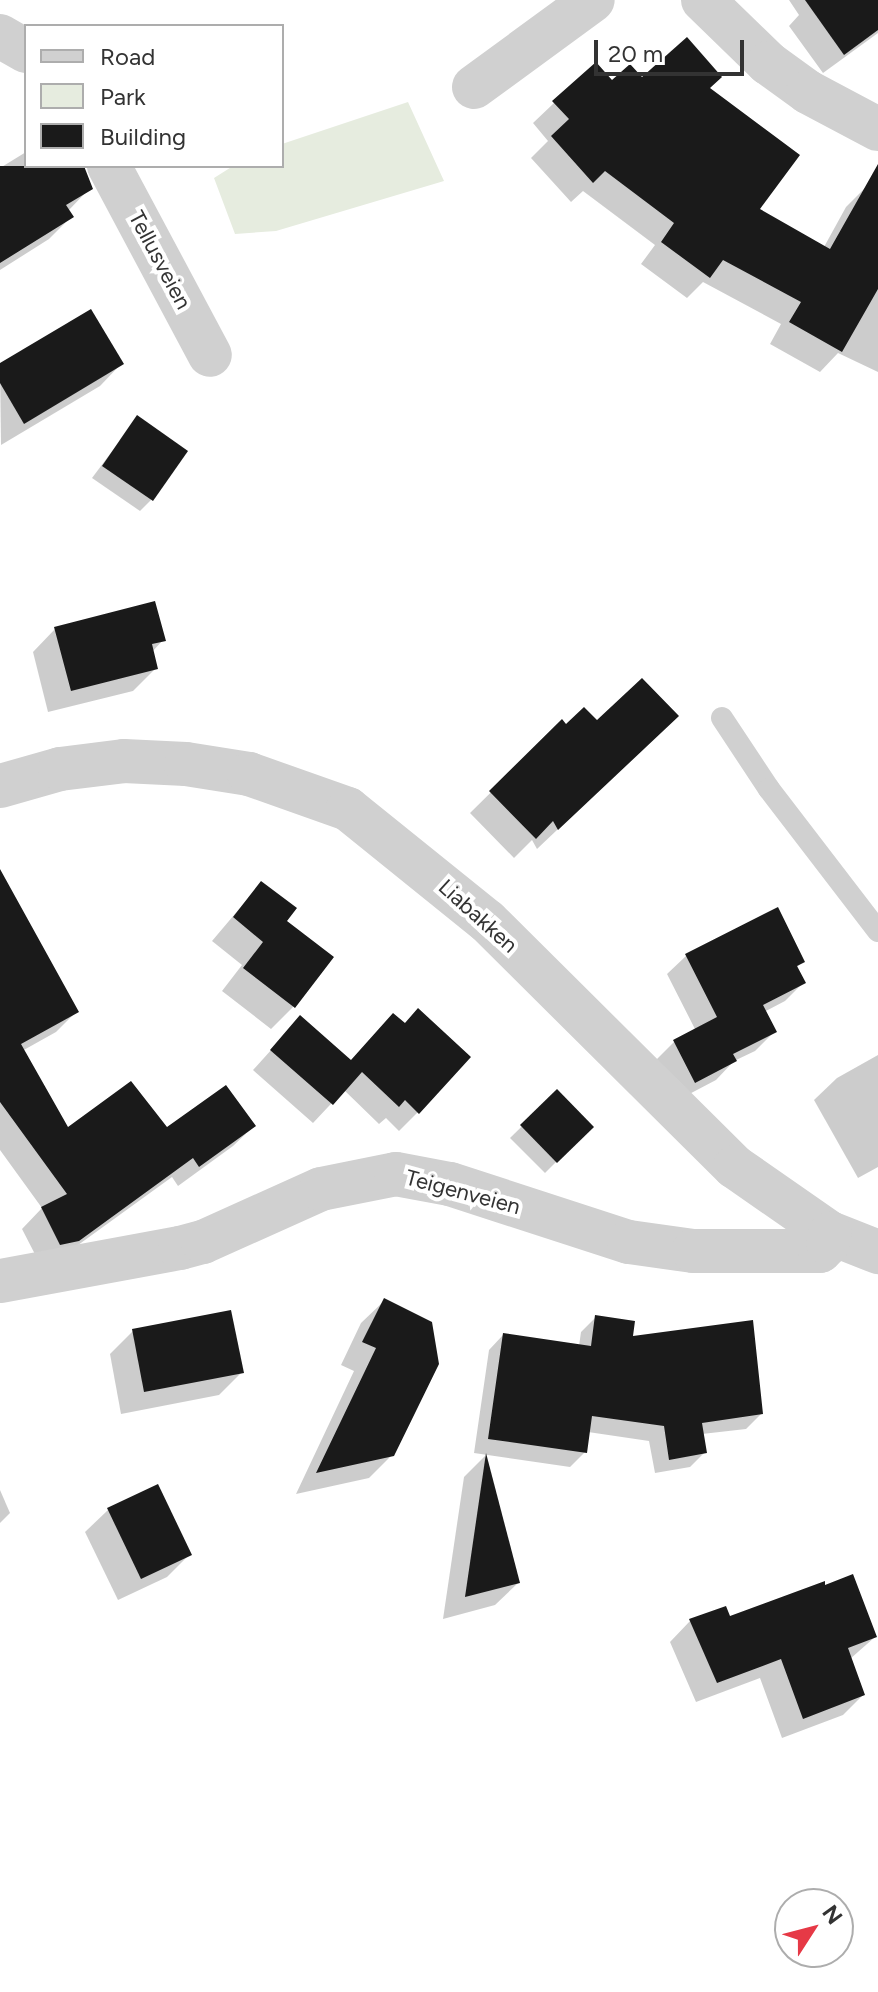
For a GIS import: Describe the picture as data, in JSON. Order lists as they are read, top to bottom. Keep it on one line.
{"streets":{"street":["Tellusveien","Liabakken","Teigenveien"]},"crossings":[["Liabakken","Teigenveien"]],"legend":["Road","Park","Building"],"scale_bar":"20 m","north":"top right"}
